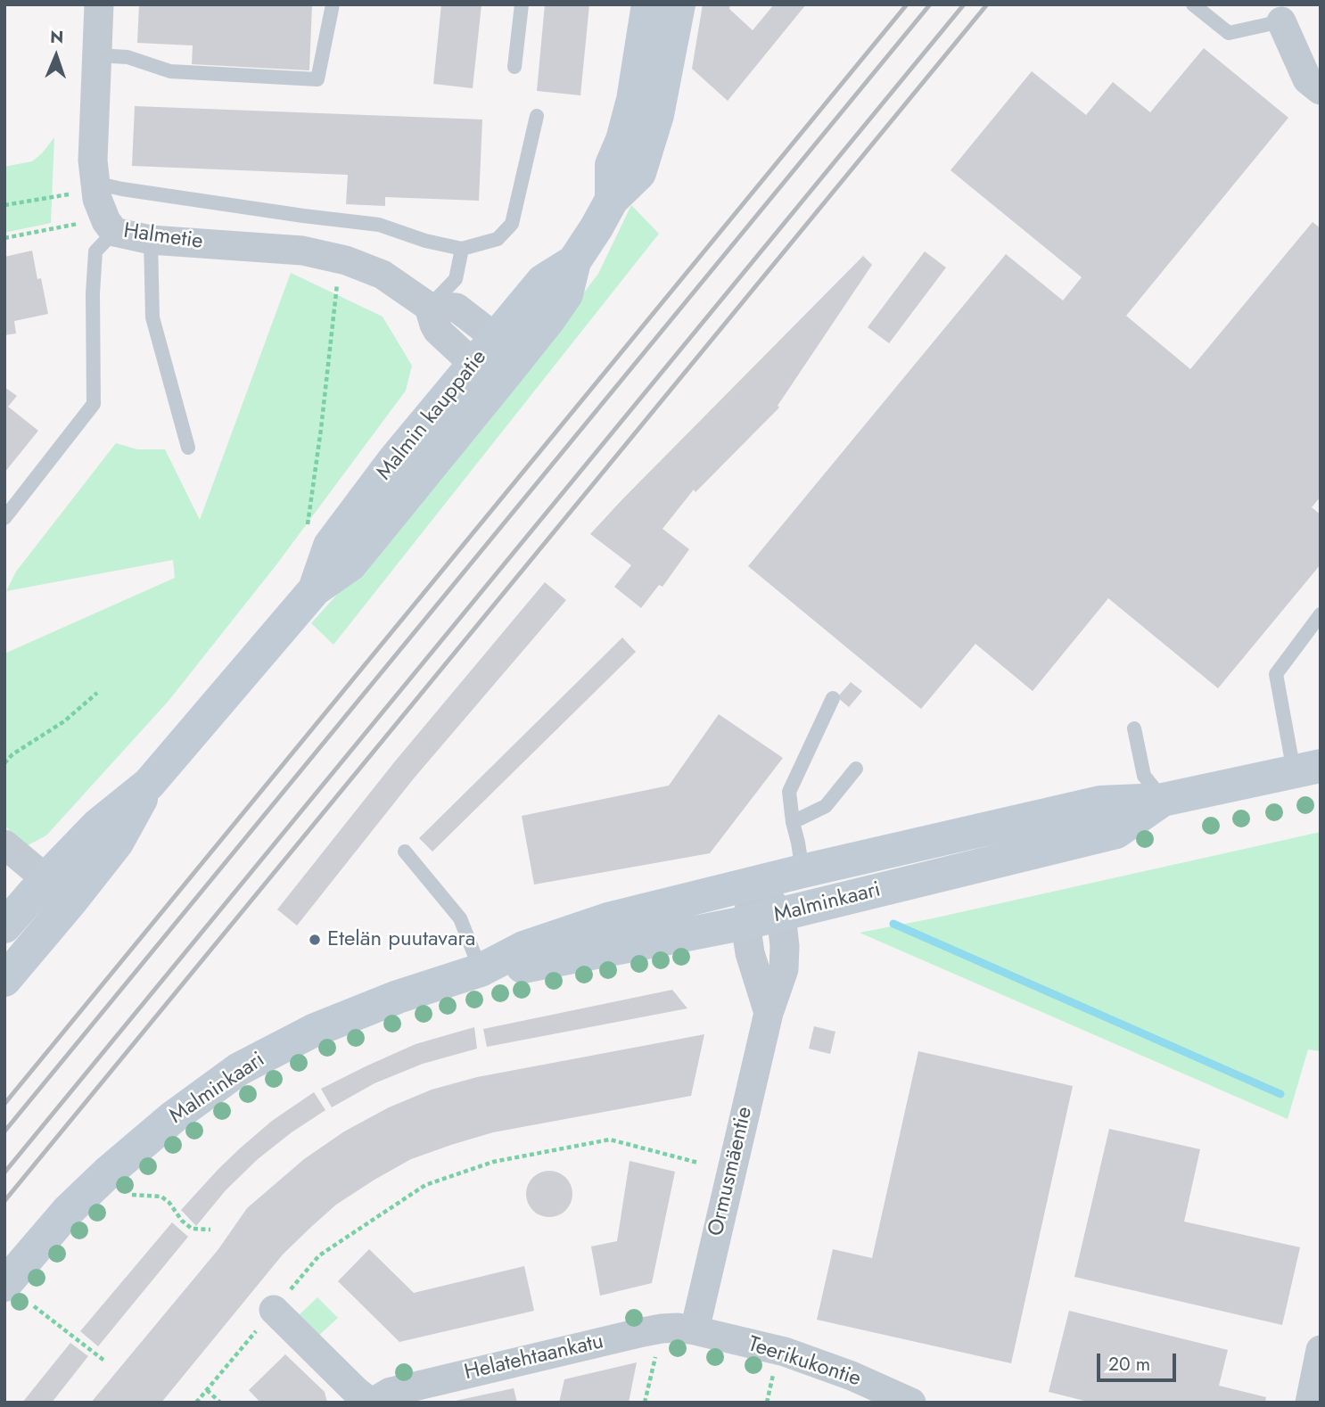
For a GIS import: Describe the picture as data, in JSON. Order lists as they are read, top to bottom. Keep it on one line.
{"streets":{"main road":["Malmin kauppatie","Malminkaari"],"street":["Halmetie","Ormusmäentie","Helatehtaankatu","Teerikukontie"]},"crossings":[["Halmetie","Malmin kauppatie"],["Malminkaari","Ormusmäentie"],["Ormusmäentie","Helatehtaankatu"],["Ormusmäentie","Teerikukontie"],["Helatehtaankatu","Teerikukontie"]],"places":["Etelän puutavara"],"scale_bar":"20 m","north":"top"}
